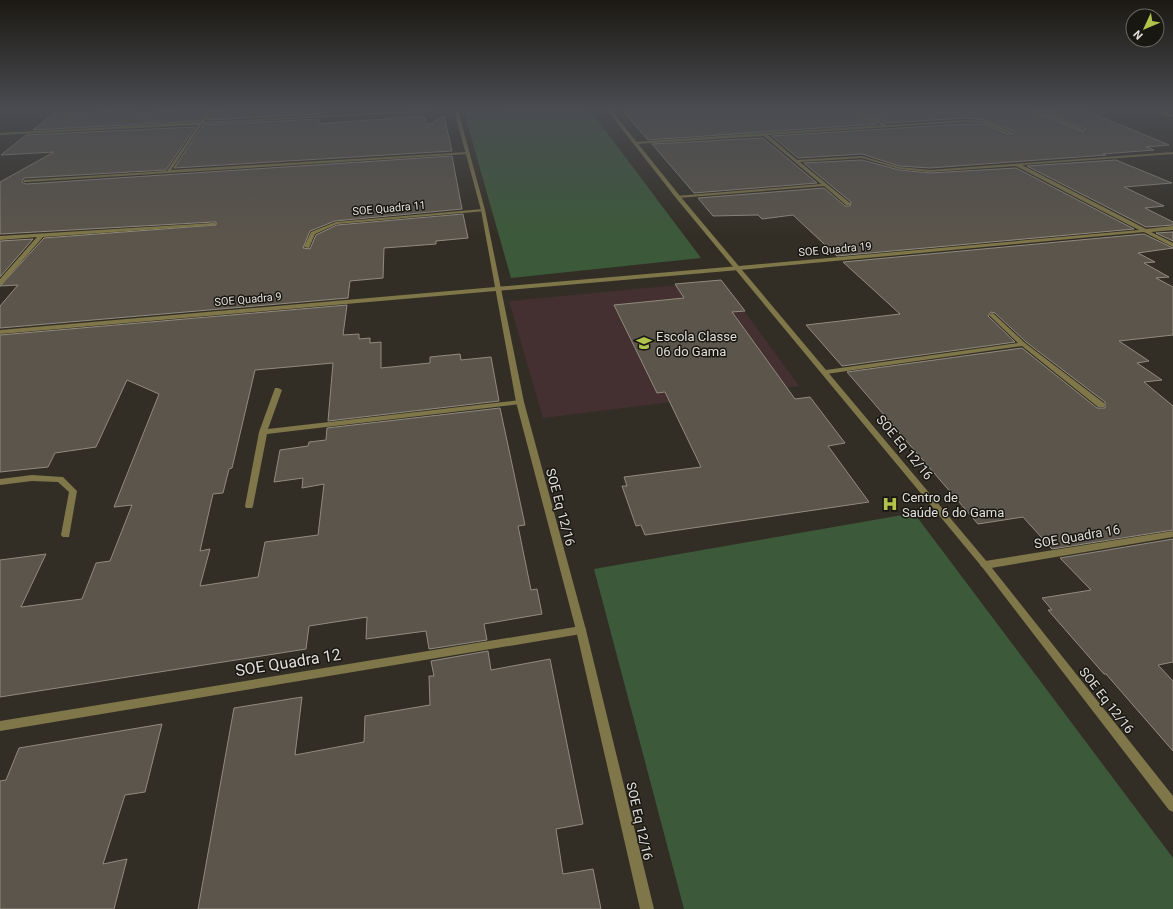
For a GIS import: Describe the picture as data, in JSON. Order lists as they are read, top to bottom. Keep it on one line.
{"streets":{"street":["SOE Quadra 11","SOE Quadra 19","SOE Quadra 9","SOE Eq 12/16","SOE Quadra 16","SOE Quadra 12"]},"crossings":[["SOE Quadra 11","SOE Eq 12/16"],["SOE Quadra 19","SOE Quadra 9"],["SOE Quadra 19","SOE Eq 12/16"],["SOE Quadra 9","SOE Eq 12/16"],["SOE Eq 12/16","SOE Quadra 16"],["SOE Eq 12/16","SOE Quadra 12"]],"places":{"school or university":["Escola Classe 06 do Gama"],"hospital":["Centro de Saúde 6 do Gama"]},"north":"bottom left"}
